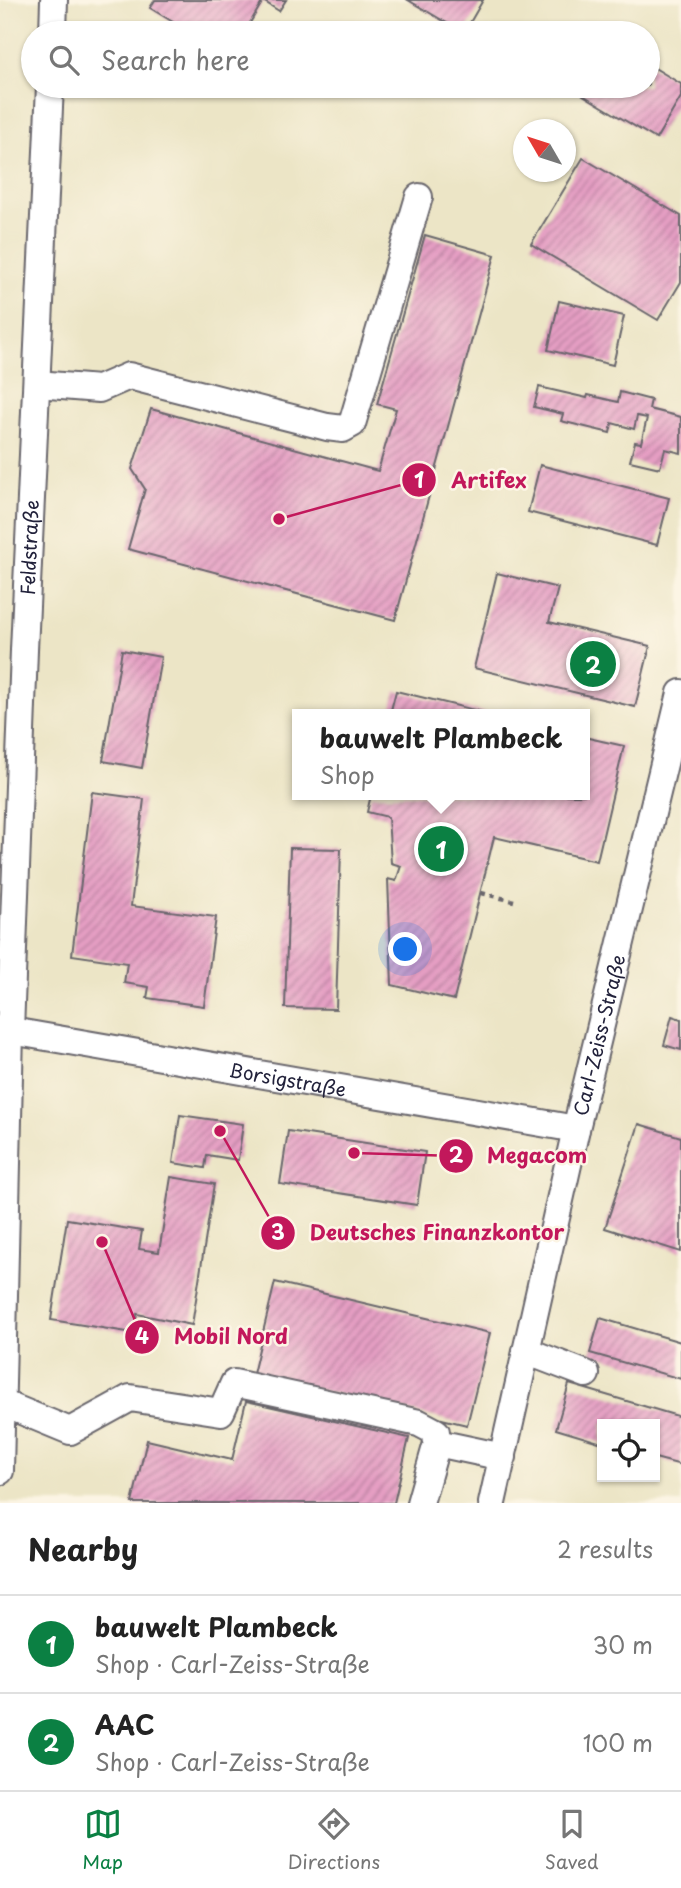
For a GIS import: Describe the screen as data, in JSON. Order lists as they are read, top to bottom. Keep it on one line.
{"streets":{"street":["Feldstraße","Carl-Zeiss-Straße","Borsigstraße"]},"crossings":[["Feldstraße","Borsigstraße"],["Carl-Zeiss-Straße","Borsigstraße"]],"places":["Artifex","Deutsches Finanzkontor","Megacom","Mobil Nord"],"north":"top left","page":{"search":"Search here","pins":["2","1"],"popup":["bauwelt Plambeck","Shop"],"heading":["Nearby","2 results"],"list":[{"mark":"1","name":"bauwelt Plambeck","note":"Shop · Carl-Zeiss-Straße","value":"30 m"},{"mark":"2","name":"AAC","note":"Shop · Carl-Zeiss-Straße","value":"100 m"}],"nav":["Map","Directions","Saved"]}}
